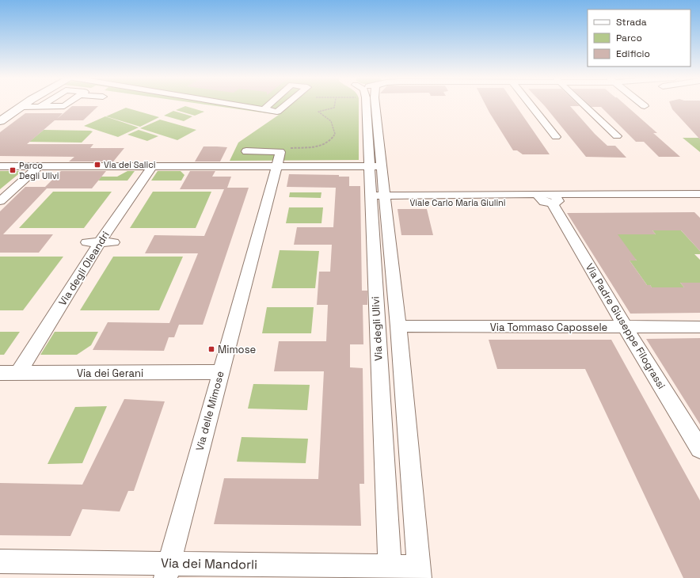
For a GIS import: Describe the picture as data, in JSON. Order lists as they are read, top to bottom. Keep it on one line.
{"streets":{"street":["Viale Carlo Maria Giulini","Via degli Oleandri","Via Padre Giuseppe Filograssi","Via Tommaso Capossele","Via degli Ulivi","Via dei Gerani","Via delle Mimose","Via dei Mandorli"]},"crossings":[["Viale Carlo Maria Giulini","Via Padre Giuseppe Filograssi"],["Viale Carlo Maria Giulini","Via degli Ulivi"],["Via degli Oleandri","Via dei Gerani"],["Via Padre Giuseppe Filograssi","Via Tommaso Capossele"],["Via Tommaso Capossele","Via degli Ulivi"],["Via degli Ulivi","Via dei Mandorli"],["Via dei Gerani","Via delle Mimose"],["Via delle Mimose","Via dei Mandorli"]],"places":{"transit":["Via dei Salici","Parco Degli Ulivi","Mimose"]},"legend":["Strada","Parco","Edificio"]}
